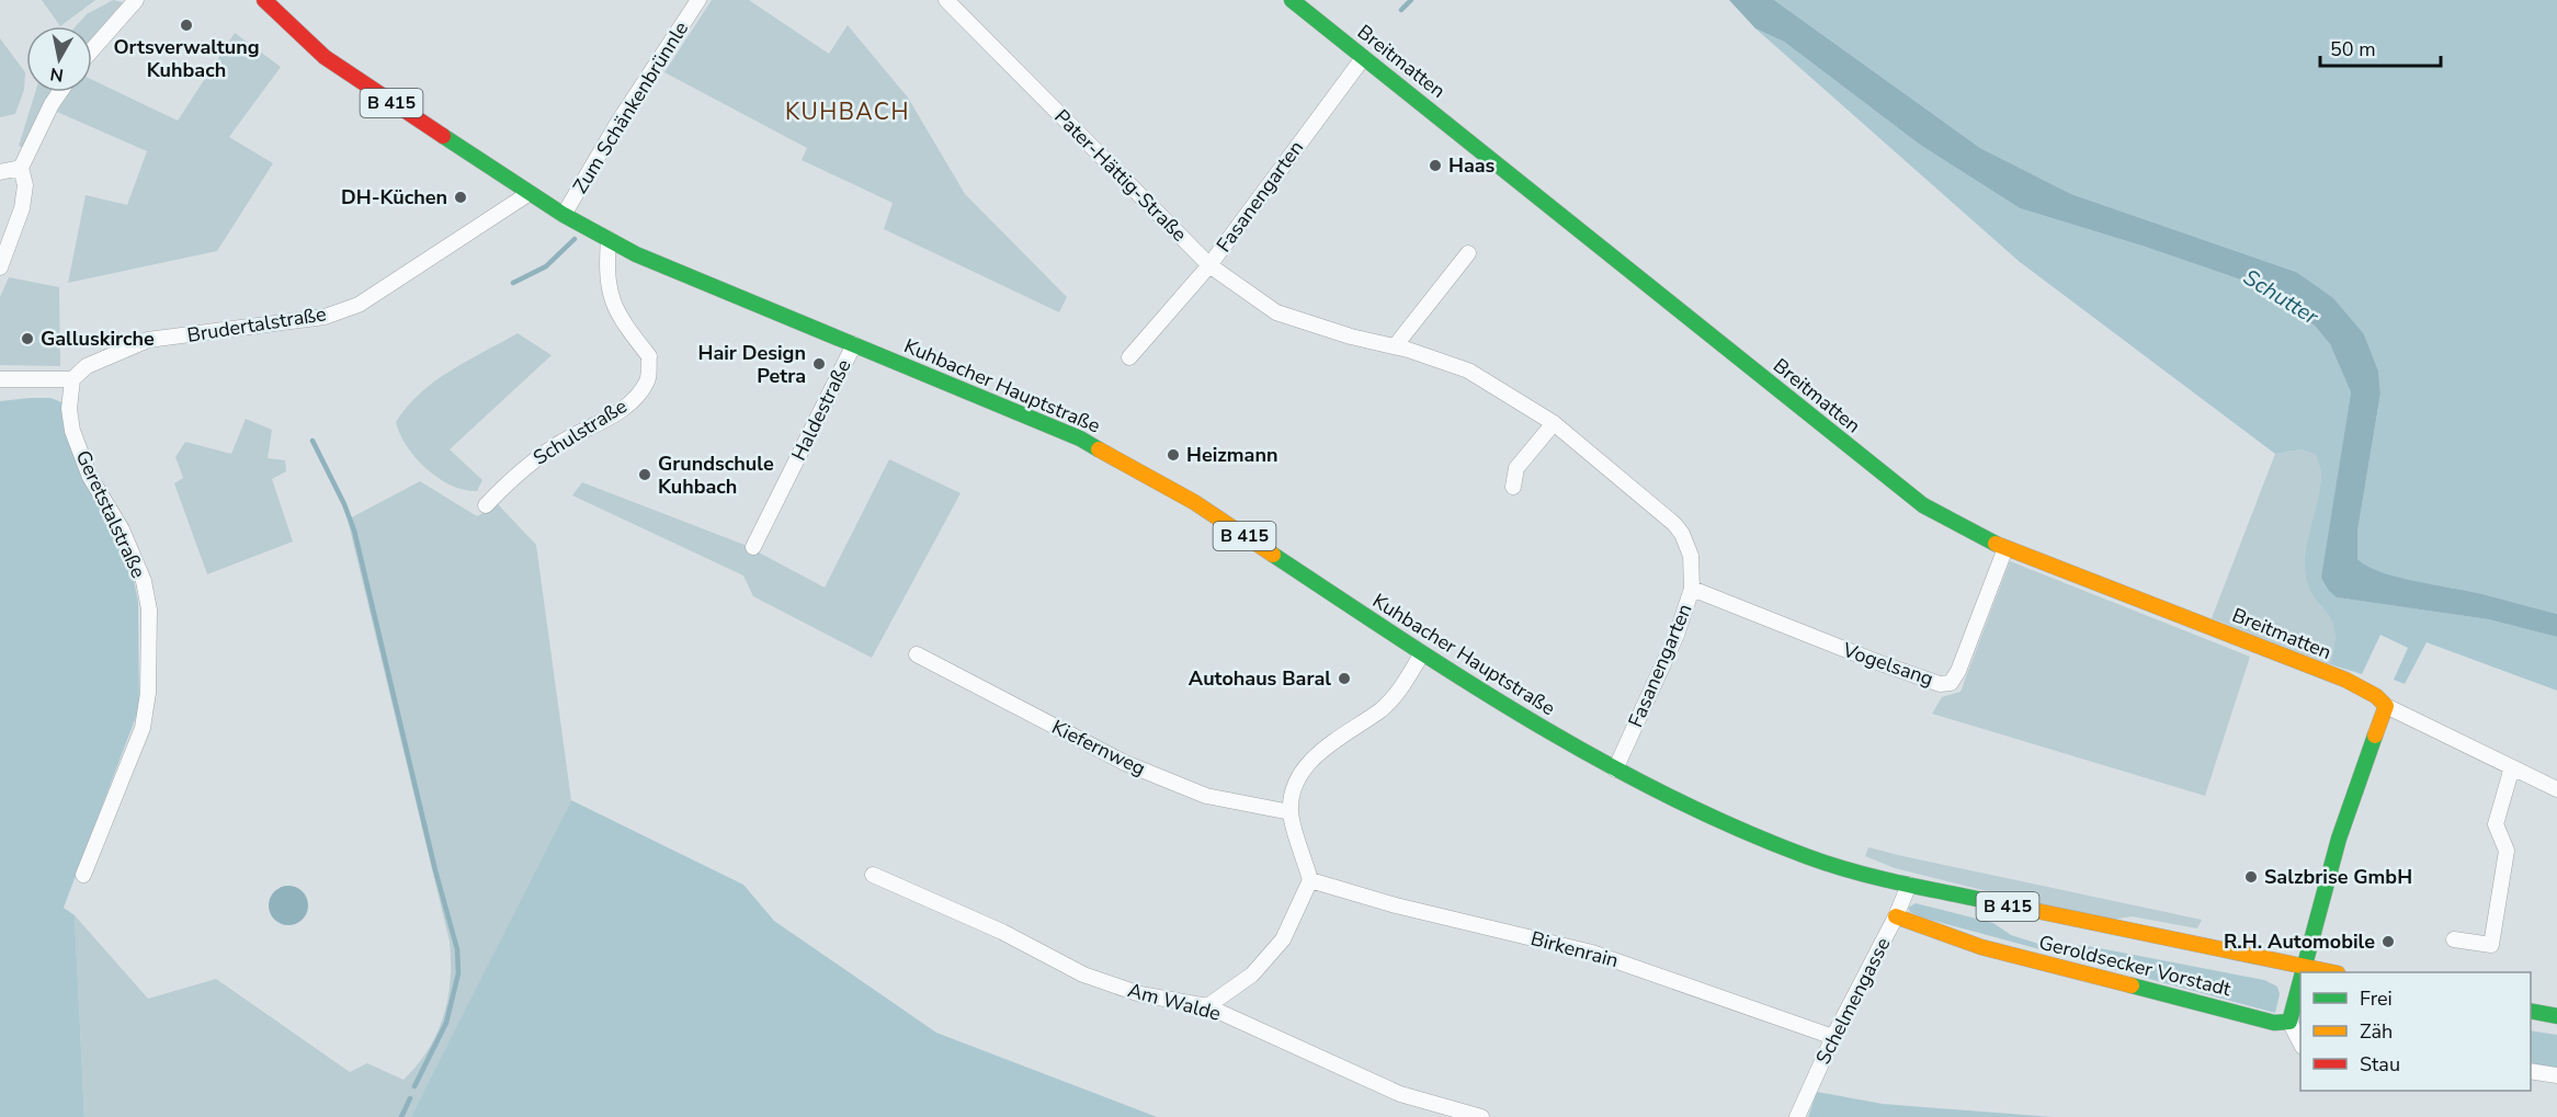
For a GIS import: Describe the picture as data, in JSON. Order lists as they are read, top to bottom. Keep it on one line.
{"streets":{"main road":["Breitmatten","B 415","Kuhbacher Hauptstraße","Geroldsecker Vorstadt"],"street":["Zum Schänkenbrünnle","Pater-Hättig-Straße","Fasanengarten","Brudertalstraße","Haldestraße","Schulstraße","Geretstalstraße","Vogelsang","Kiefernweg","Birkenrain","Schelmengasse","Am Walde"]},"crossings":[["Breitmatten","Fasanengarten"],["Breitmatten","Vogelsang"],["B 415","Kuhbacher Hauptstraße"],["B 415","Schelmengasse"],["Zum Schänkenbrünnle","Kuhbacher Hauptstraße"],["Pater-Hättig-Straße","Fasanengarten"],["Fasanengarten","Kuhbacher Hauptstraße"],["Fasanengarten","Vogelsang"],["Brudertalstraße","Kuhbacher Hauptstraße"],["Brudertalstraße","Geretstalstraße"],["Kuhbacher Hauptstraße","Haldestraße"],["Kuhbacher Hauptstraße","Schulstraße"],["Kuhbacher Hauptstraße","Schelmengasse"],["Birkenrain","Schelmengasse"],["Geroldsecker Vorstadt","Schelmengasse"]],"districts":["KUHBACH"],"water":["Schutter"],"places":["Ortsverwaltung Kuhbach","Haas","DH-Küchen","Galluskirche","Hair Design Petra","Heizmann","Grundschule Kuhbach","Autohaus Baral","Salzbrise GmbH","R.H. Automobile"],"legend":["Frei","Zäh","Stau"],"scale_bar":"50 m","north":"bottom"}
